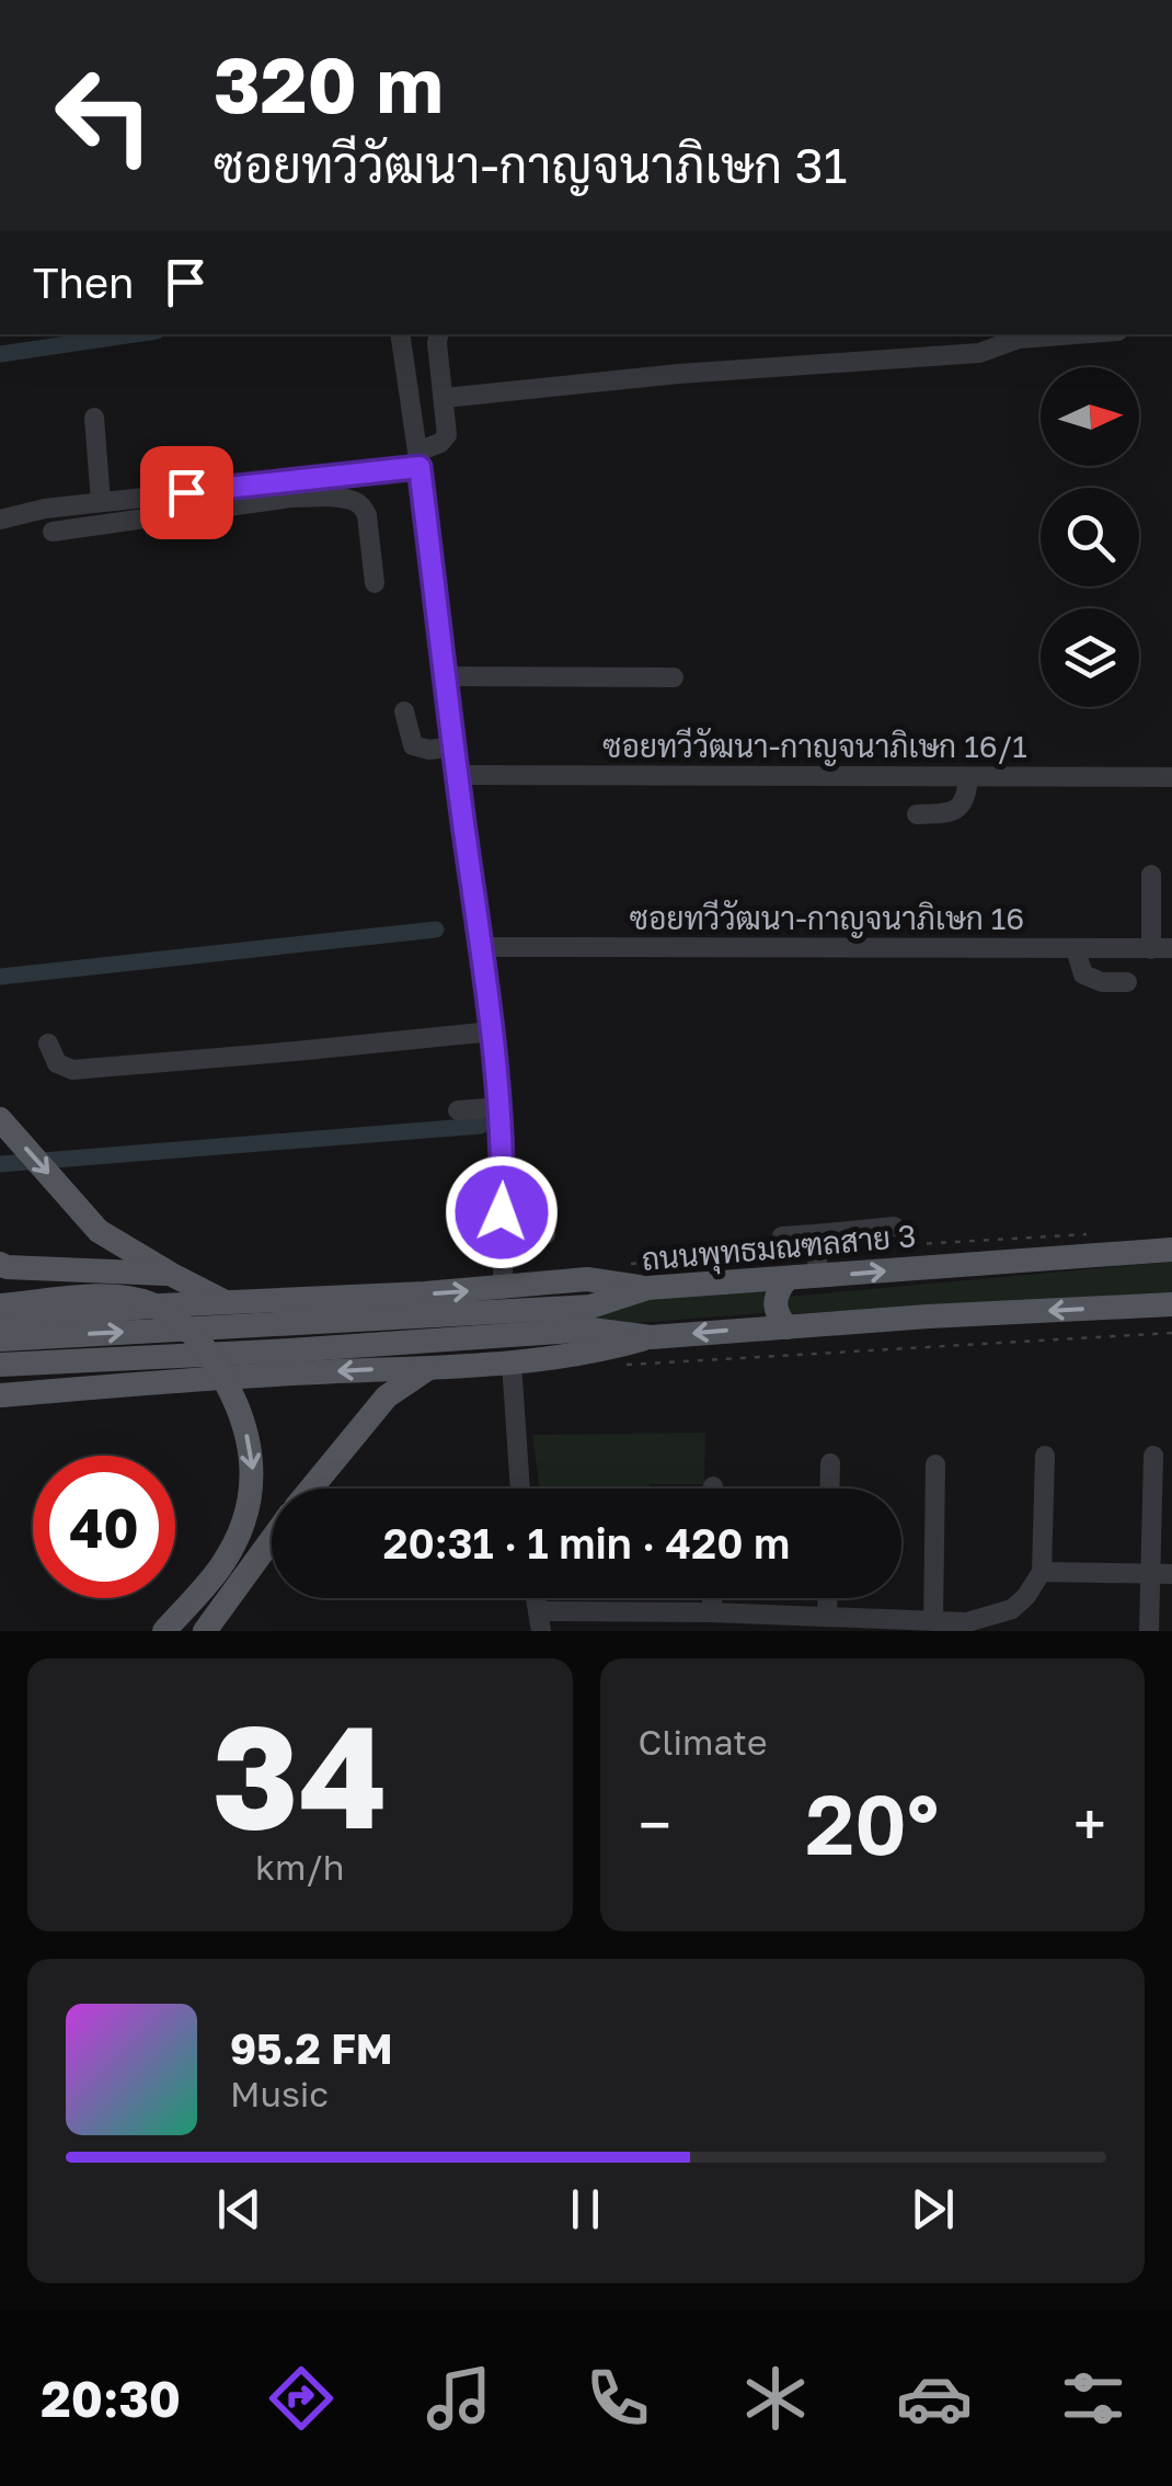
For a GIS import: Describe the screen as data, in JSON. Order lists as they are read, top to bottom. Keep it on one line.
{"streets":{"main road":["ถนนพุทธมณฑลสาย 3"],"street":["ซอยทวีวัฒนา-กาญจนาภิเษก 16/1","ซอยทวีวัฒนา-กาญจนาภิเษก 16"]},"north":"right","page":{"turn":["320 m","ซอยทวีวัฒนา-กาญจนาภิเษก 31"],"then":"Then","limit":"40","trip":"20:31 · 1 min · 420 m","tile":[["34","km/h"],"Climate"],"heat":["−","20°","+"],"song":["95.2 FM","Music"],"tabs":"20:30"}}
